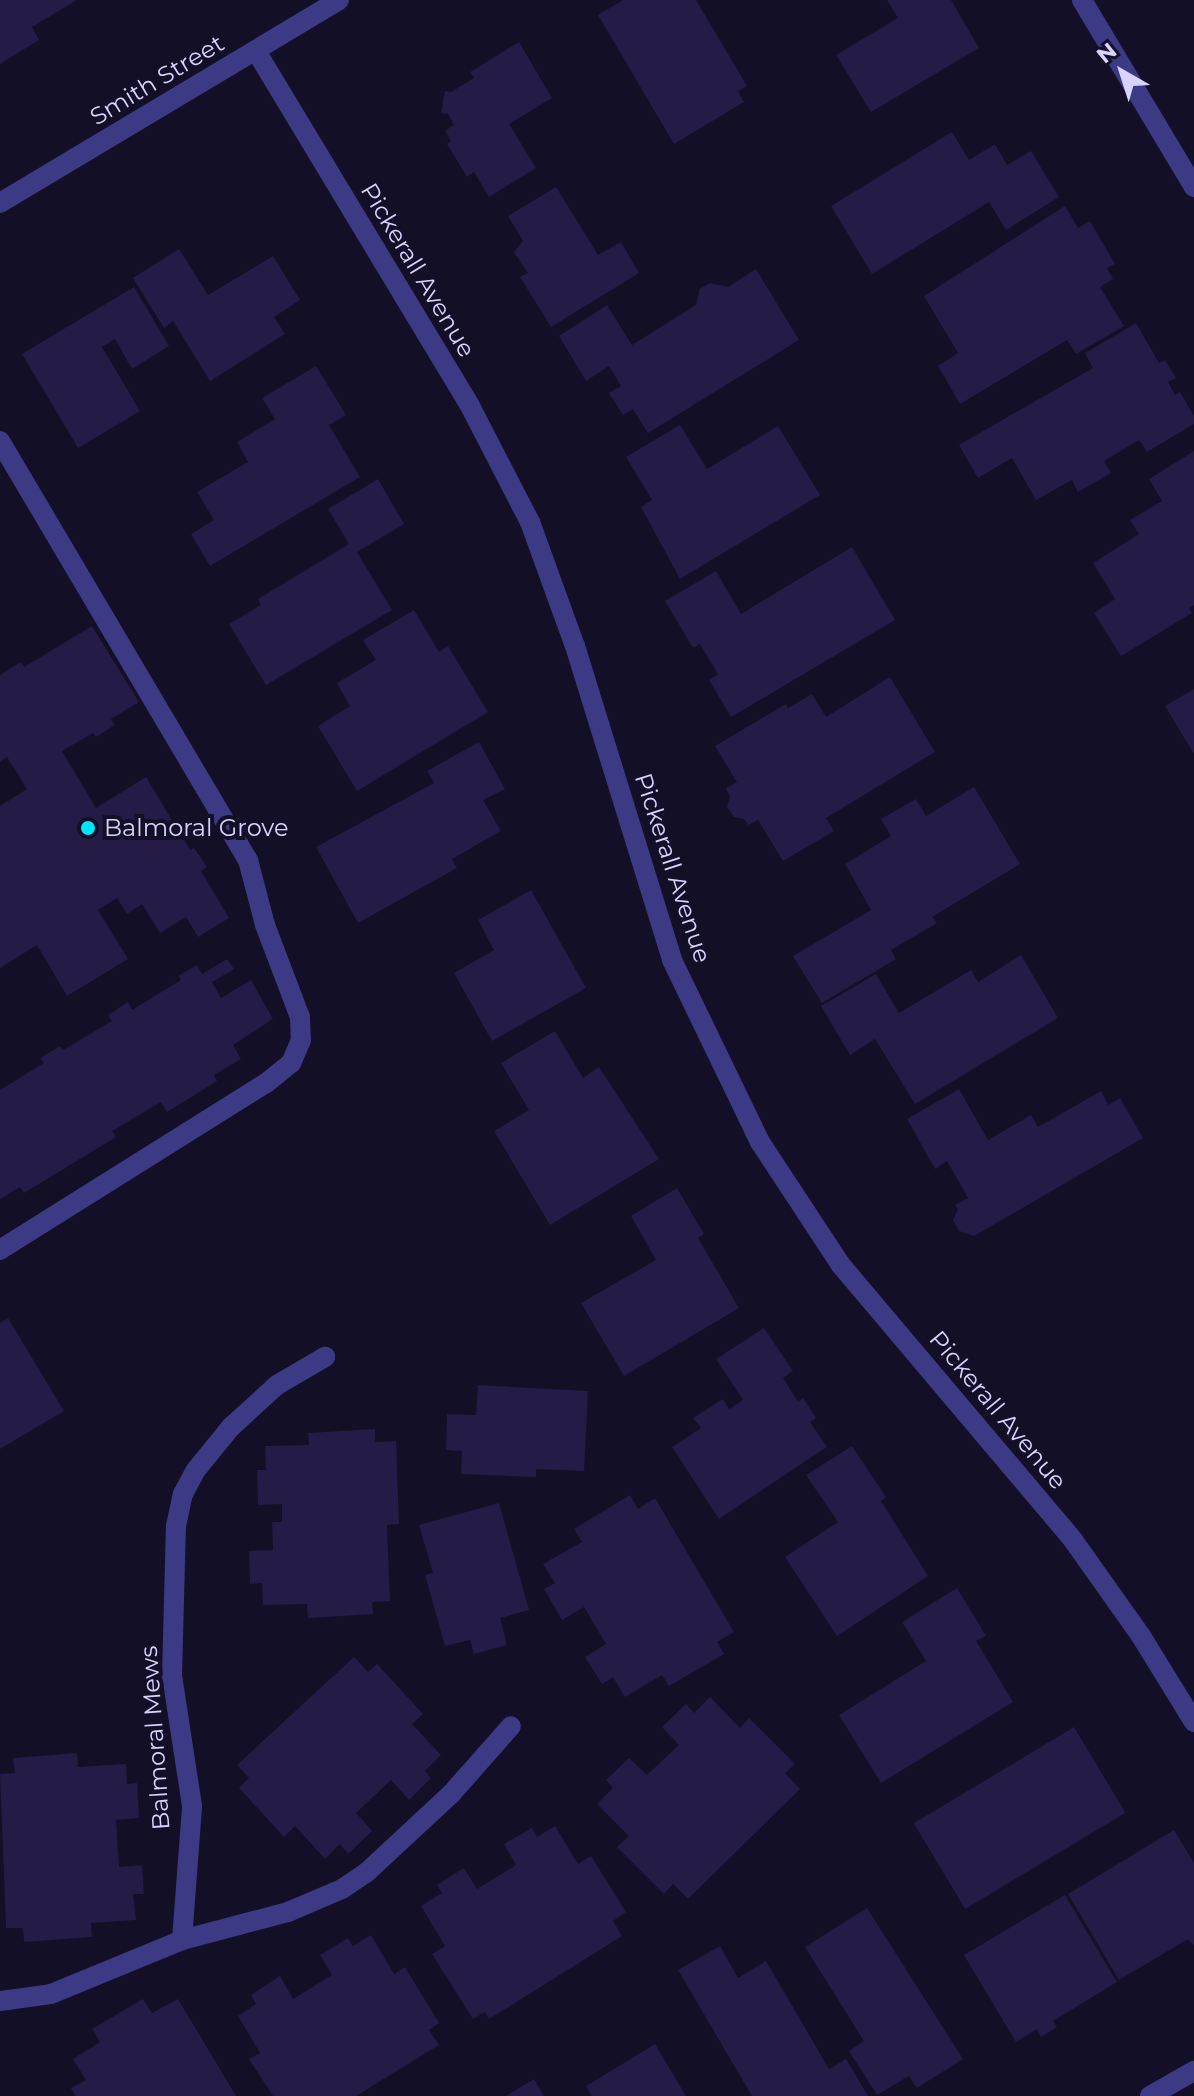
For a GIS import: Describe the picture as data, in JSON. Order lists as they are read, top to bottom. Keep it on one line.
{"streets":{"street":["Smith Street","Pickerall Avenue","Balmoral Mews"]},"crossings":[["Smith Street","Pickerall Avenue"]],"places":["Balmoral Grove"],"north":"top left"}
